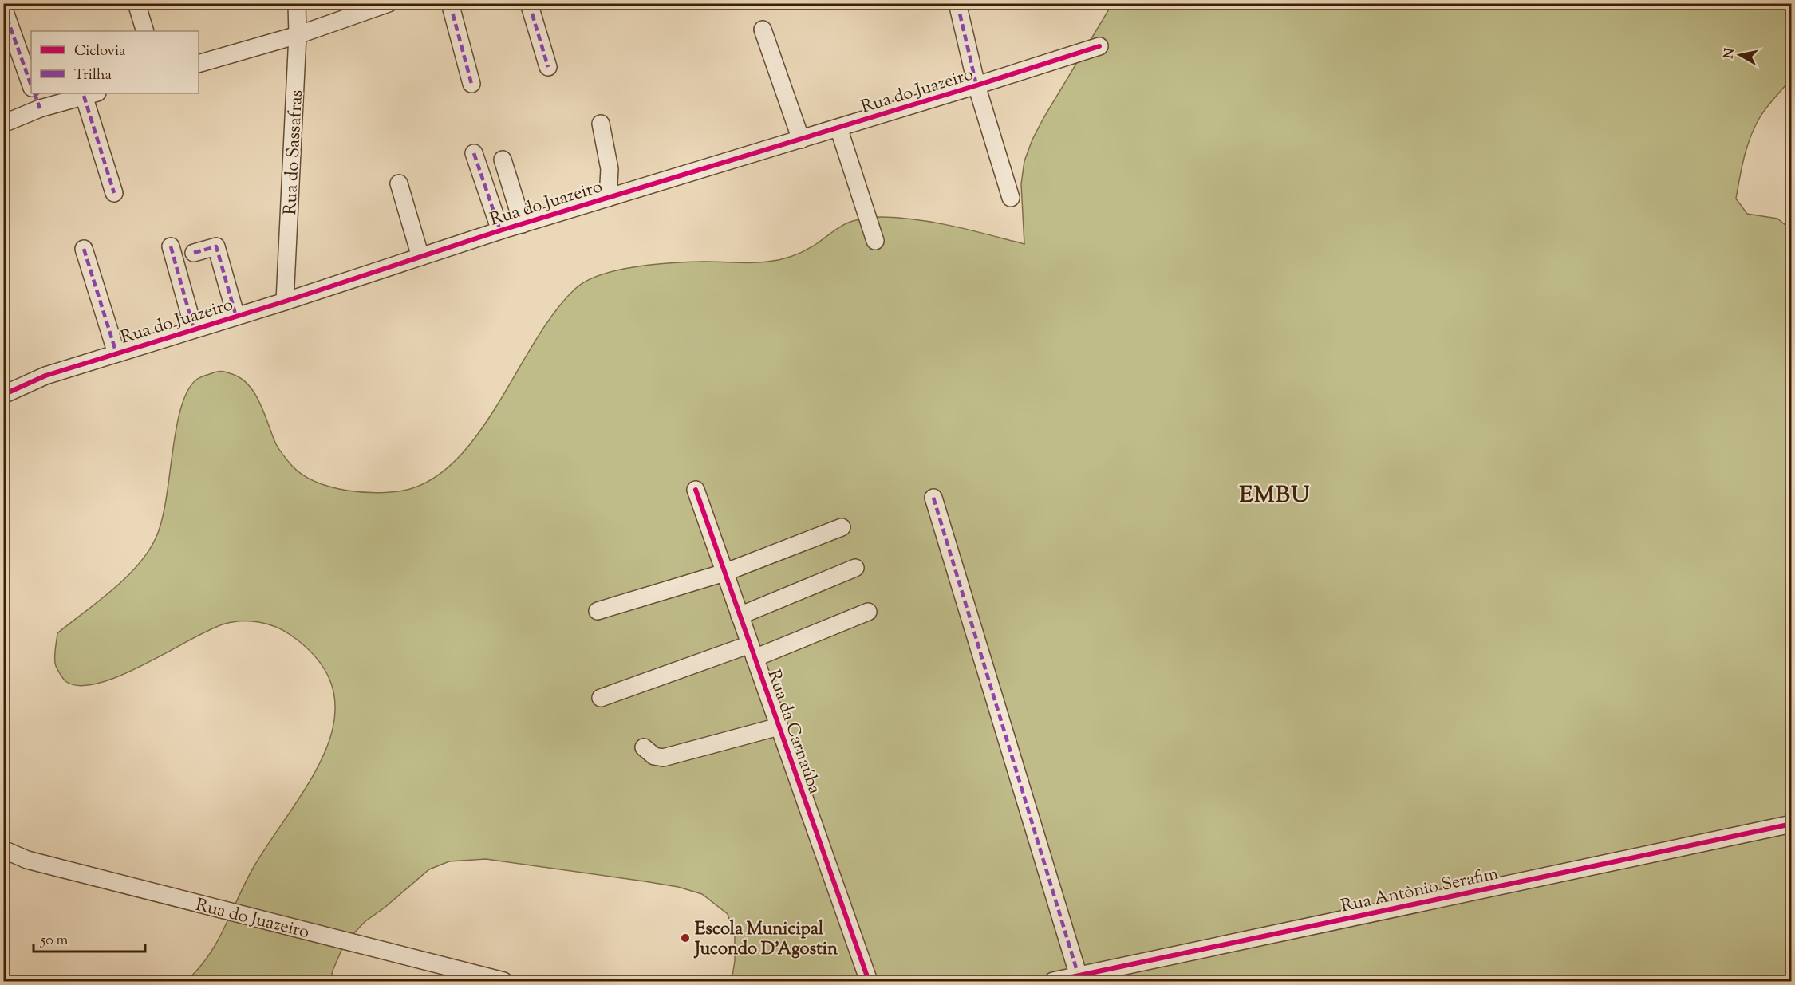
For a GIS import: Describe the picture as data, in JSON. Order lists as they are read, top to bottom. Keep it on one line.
{"streets":{"street":["Rua do Juazeiro","Rua do Sassafras","Rua da Carnaúba","Rua Antônio Serafim"]},"crossings":[["Rua do Juazeiro","Rua do Sassafras"]],"districts":["EMBU"],"places":["Escola Municipal Jucondo D'Agostin"],"legend":["Ciclovia","Trilha"],"scale_bar":"50 m","north":"left"}
